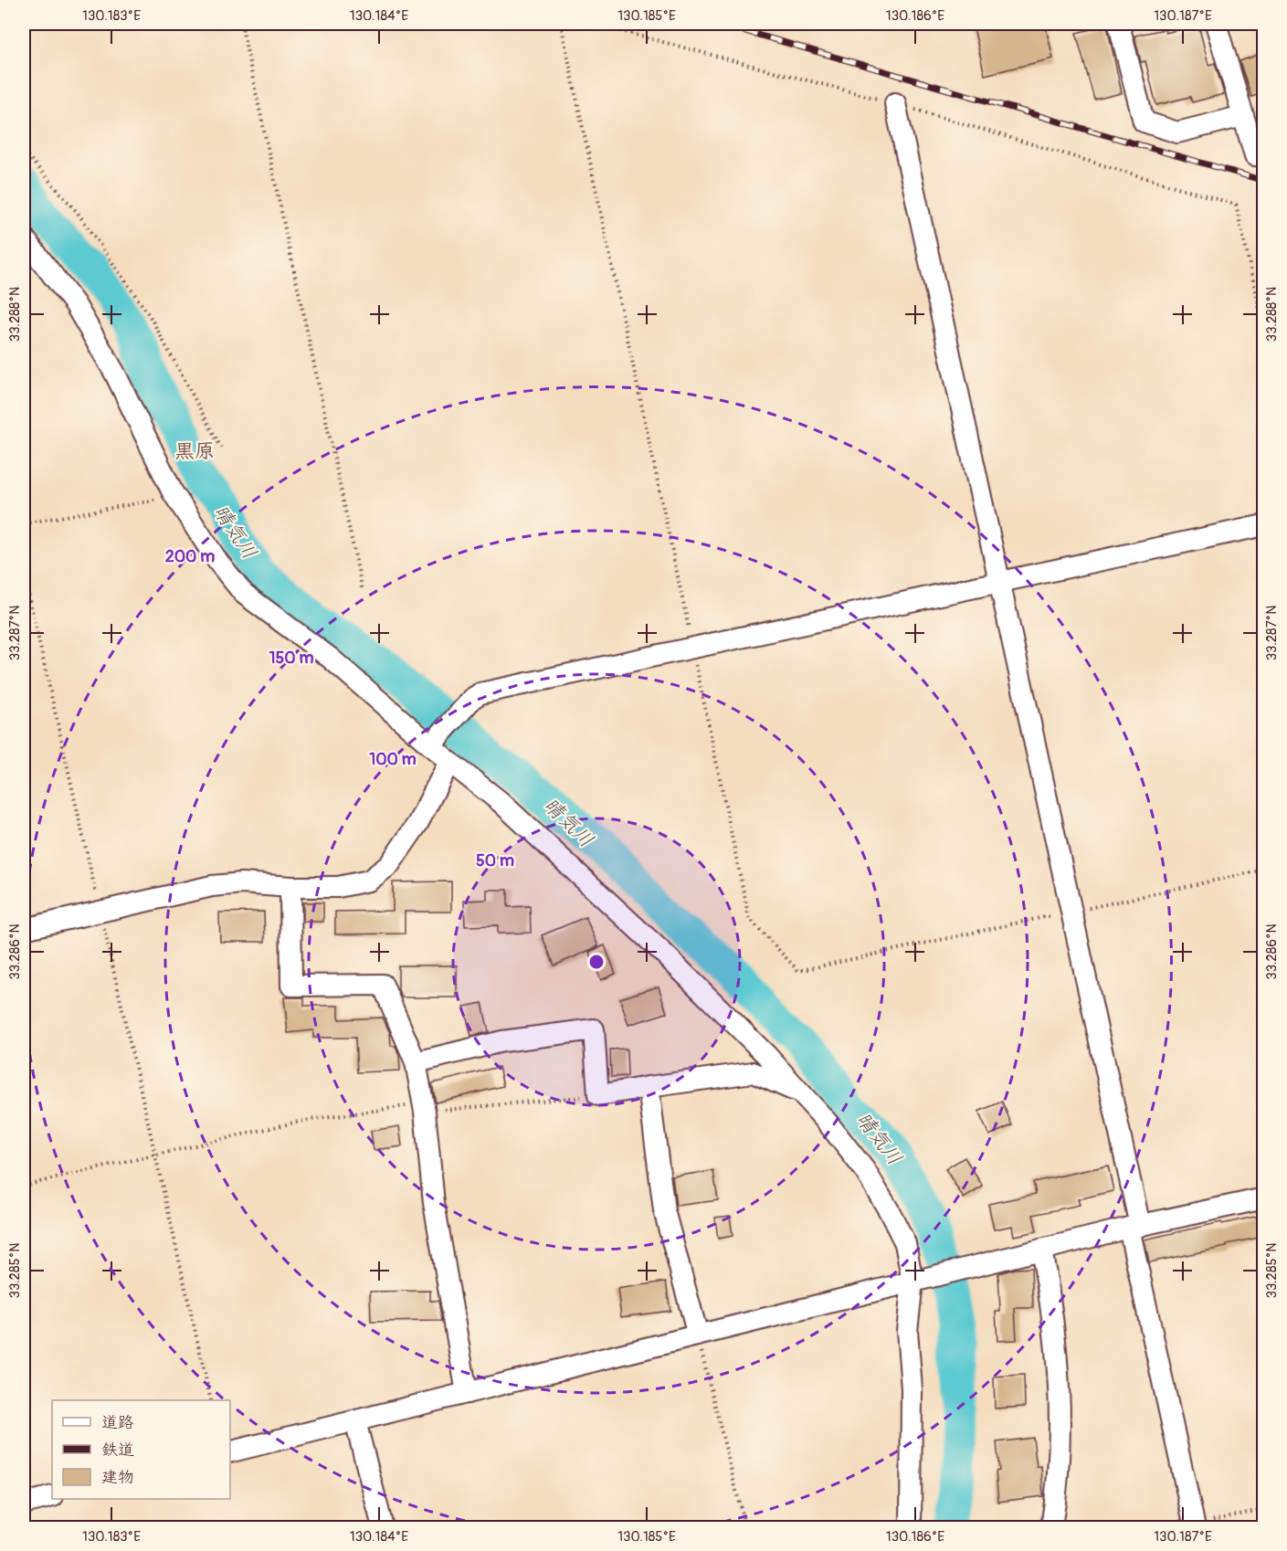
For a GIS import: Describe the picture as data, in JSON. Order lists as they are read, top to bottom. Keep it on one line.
{"districts":["黒原"],"water":["晴気川"],"legend":["道路","鉄道","建物"],"coordinates":["130.183°E","130.184°E","130.185°E","130.186°E","130.187°E","33.288°N","33.287°N","33.286°N","33.285°N"],"rings":["200 m","150 m","100 m","50 m"]}
